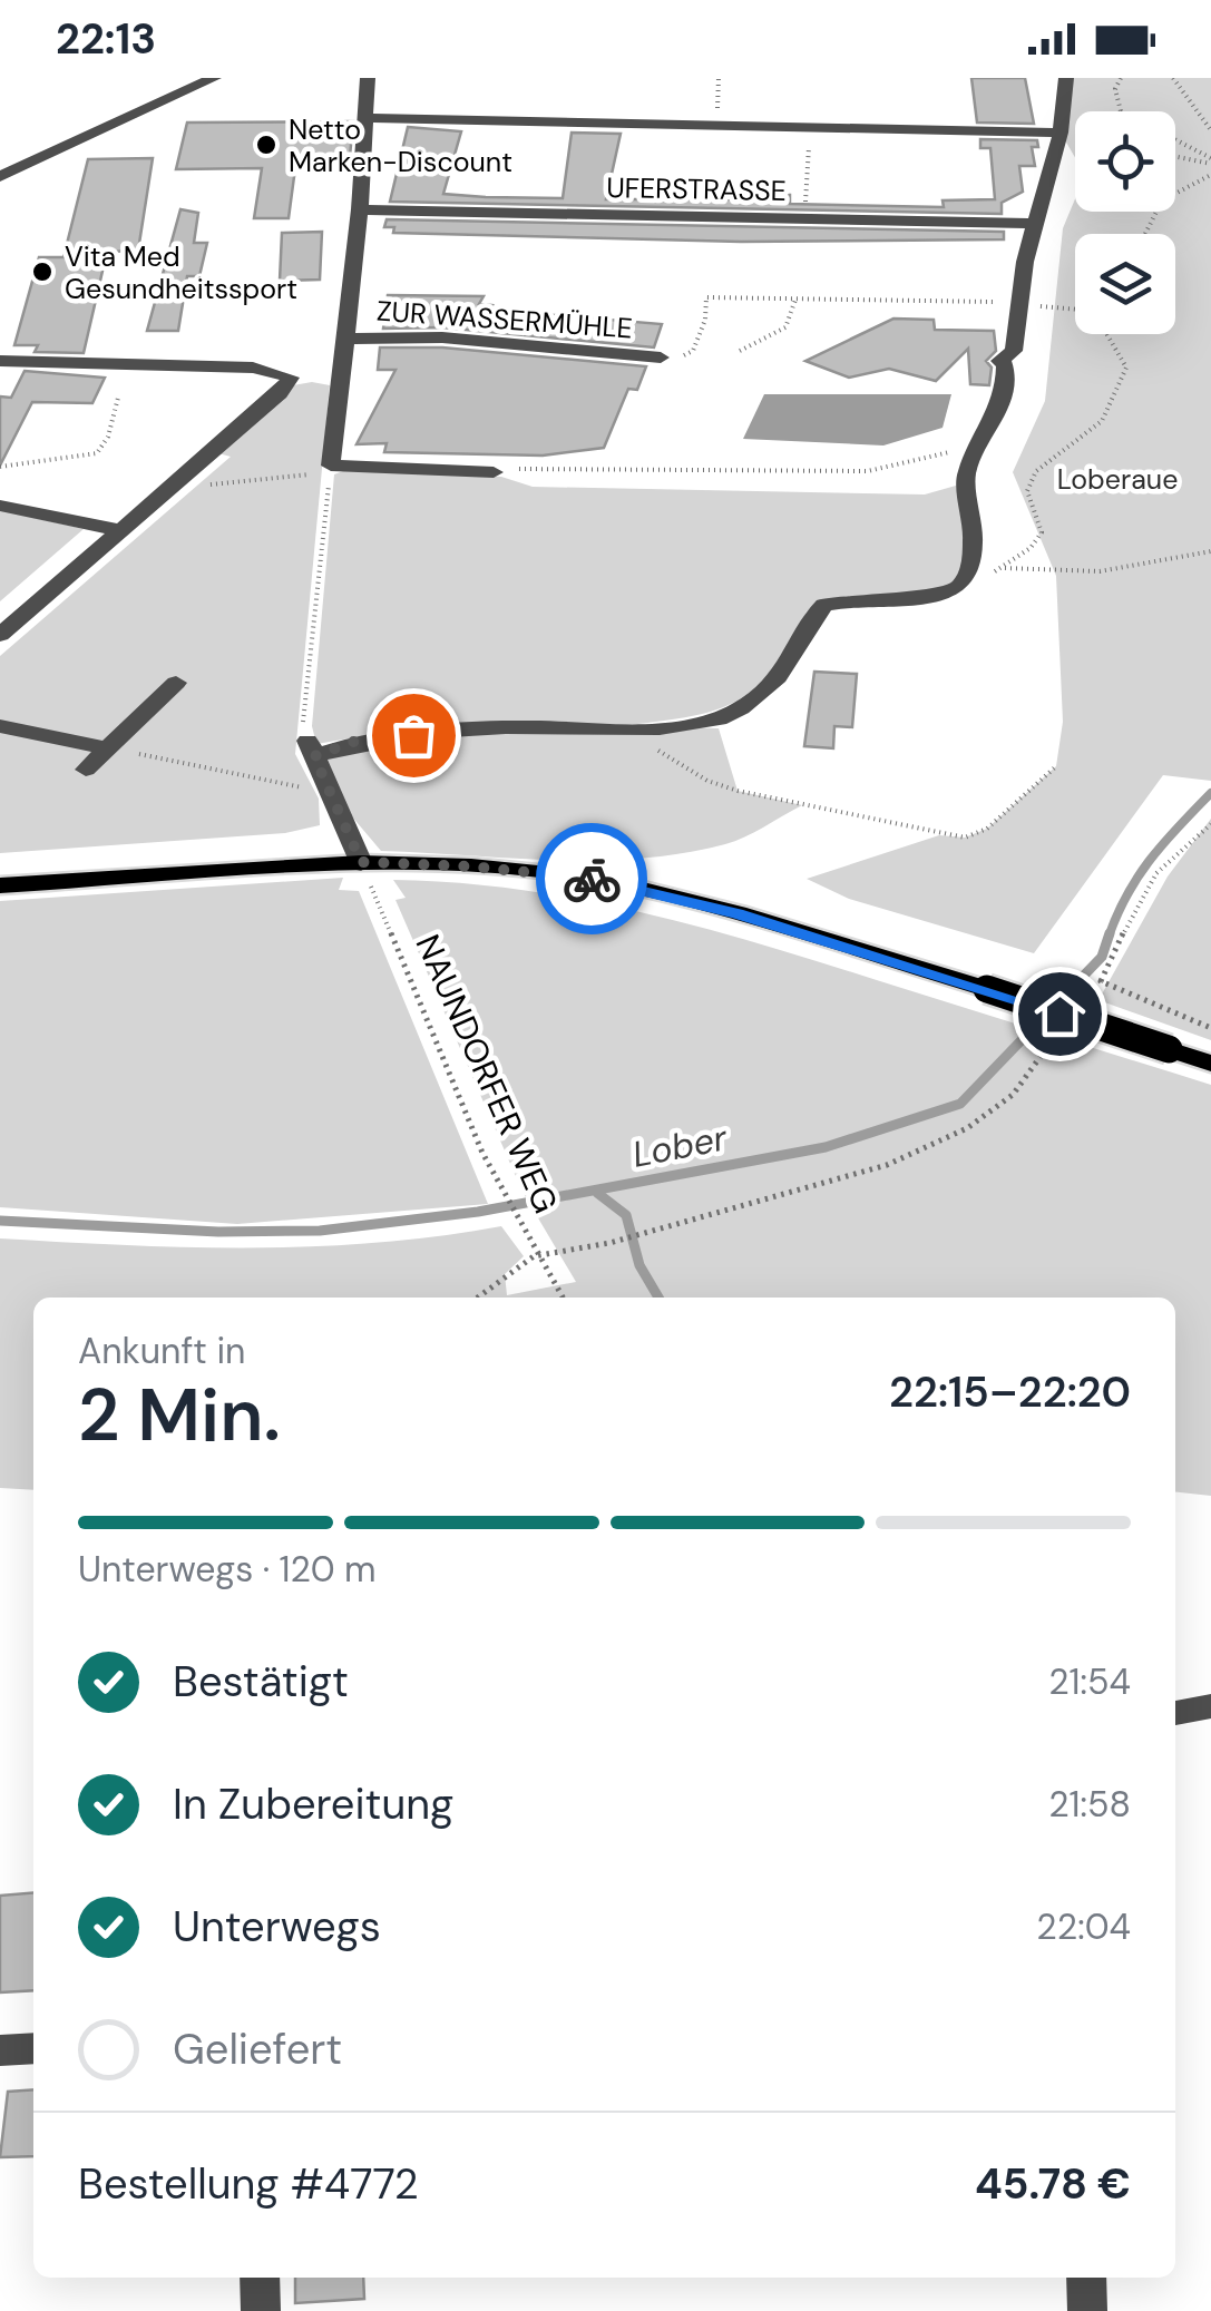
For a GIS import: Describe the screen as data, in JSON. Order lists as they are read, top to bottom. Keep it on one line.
{"streets":{"street":["UFERSTRASSE","ZUR WASSERMÜHLE"],"path":["NAUNDORFER WEG"]},"water":["Lober"],"parks":["Loberaue"],"places":["Netto Marken-Discount","Vita Med Gesundheitssport"],"page":{"status":"22:13","heading":["2 Min.","Ankunft in","22:15–22:20"],"panel":["Bestellung #4772","45.78 €"],"bar":"Unterwegs · 120 m","list":[["Bestätigt","21:54"],["In Zubereitung","21:58"],["Unterwegs","22:04"],"Geliefert"]}}
